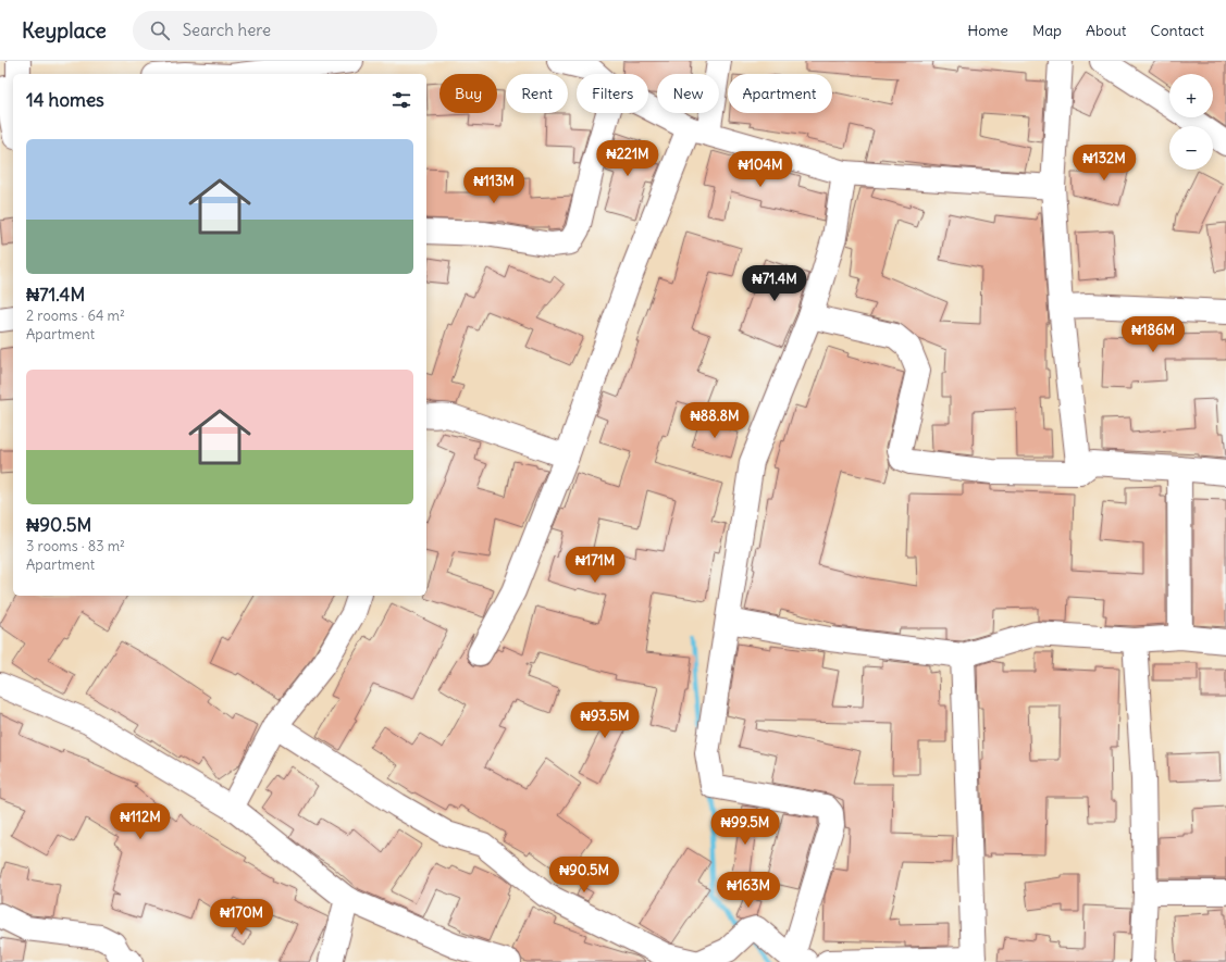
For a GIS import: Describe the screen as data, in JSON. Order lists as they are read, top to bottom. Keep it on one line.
{"page":{"header":"Keyplace","search":"Search here","nav":["Home","Map","About","Contact"],"map_buttons":["+","−"],"chip":["Buy","Rent","Filters","New","Apartment"],"heading":"14 homes","list":[{"name":"₦71.4M","note":"2 rooms · 64 m² · Apartment"},{"name":"₦90.5M","note":"3 rooms · 83 m² · Apartment"}],"price":["₦221M","₦132M","₦104M","₦113M","₦71.4M","₦186M","₦88.8M","₦171M","₦93.5M","₦112M","₦99.5M","₦90.5M","₦163M","₦170M"]}}
